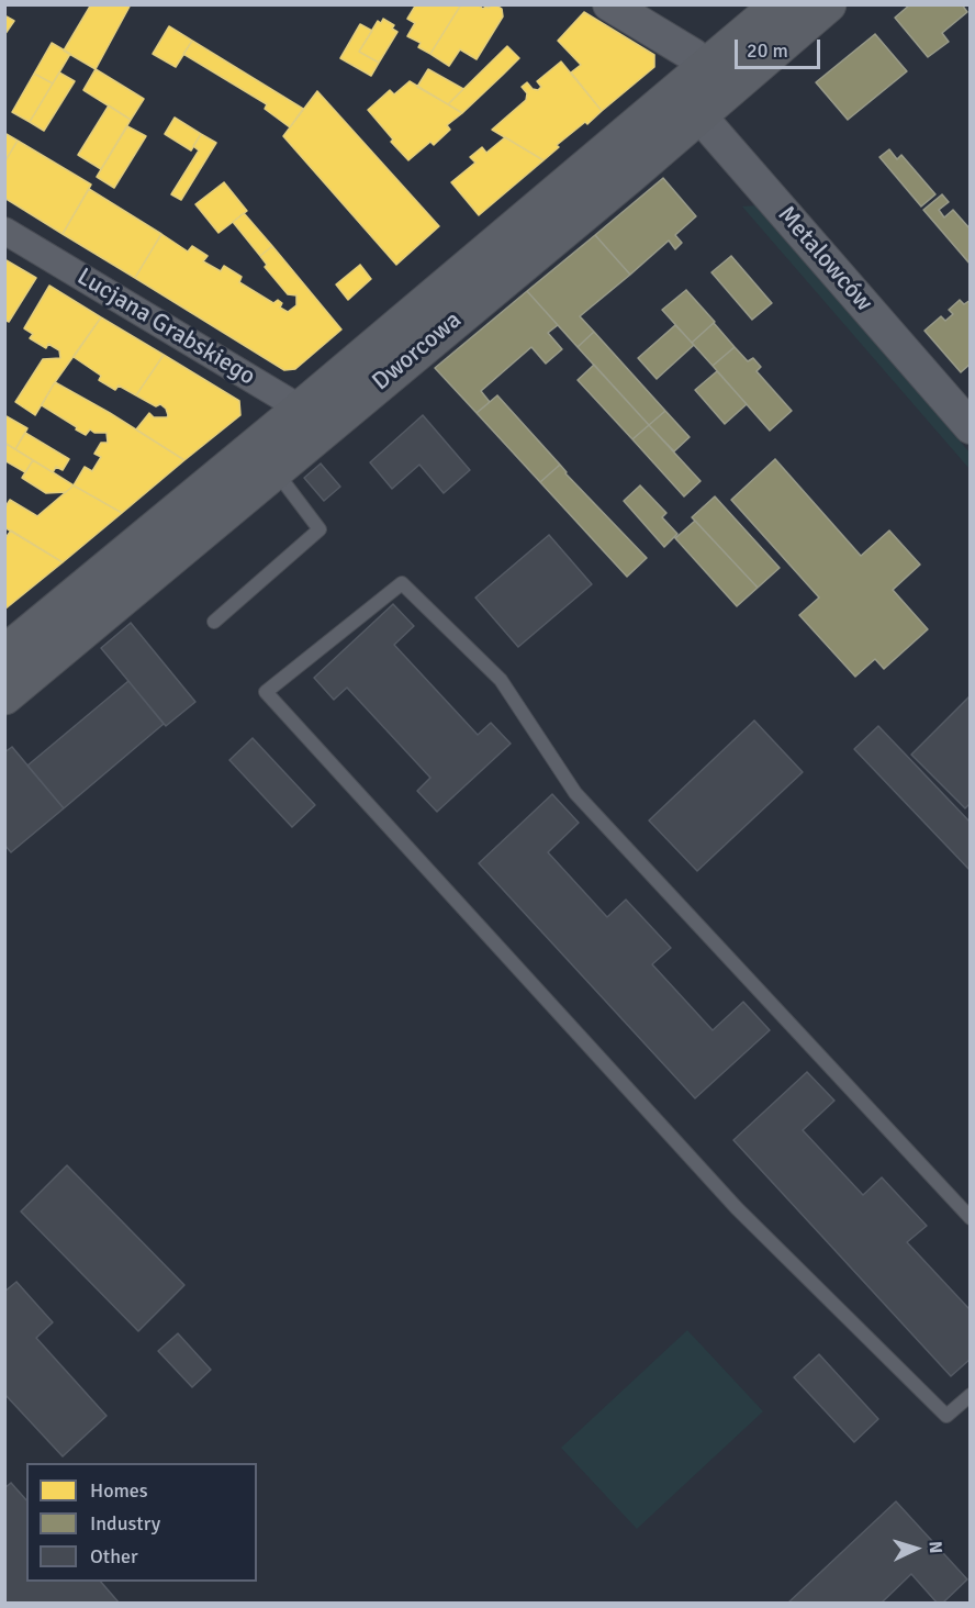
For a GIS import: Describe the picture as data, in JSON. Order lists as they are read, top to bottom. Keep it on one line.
{"streets":{"main road":["Dworcowa"],"street":["Metalowców","Lucjana Grabskiego"]},"crossings":[["Metalowców","Dworcowa"],["Lucjana Grabskiego","Dworcowa"]],"legend":["Homes","Industry","Other"],"scale_bar":"20 m","north":"right"}
